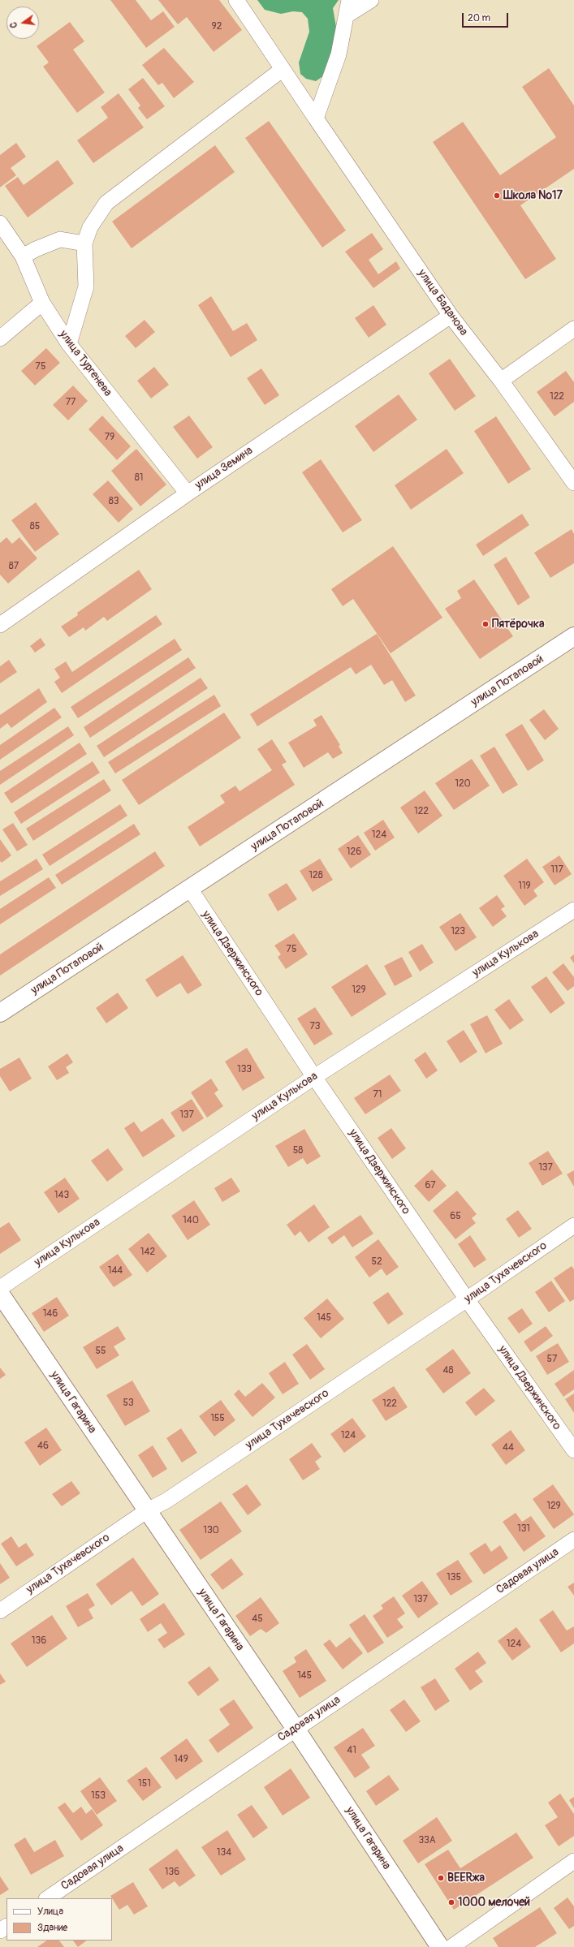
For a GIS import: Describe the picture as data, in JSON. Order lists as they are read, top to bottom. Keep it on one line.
{"streets":{"main road":["улица Потаповой","улица Гагарина"],"street":["улица Баданова","улица Тургенева","улица Земина","улица Дзержинского","улица Кулькова","улица Тухачевского","Садовая улица"]},"crossings":[["улица Баданова","улица Земина"],["улица Тургенева","улица Земина"],["улица Потаповой","улица Дзержинского"],["улица Дзержинского","улица Кулькова"],["улица Дзержинского","улица Тухачевского"],["улица Тухачевского","улица Гагарина"],["улица Гагарина","Садовая улица"]],"places":["Школа №17","Пятёрочка","BEERжа","1000 мелочей"],"house_numbers":["92","75","122","77","79","81","83","85","87","120","122","124","126","117","128","119","123","75","129","73","133","71","137","58","137","67","143","65","140","142","52","144","146","145","55","57","48","53","122","155","124","46","44","129","131","130","135","137","45","136","124","145","41","149","151","153","33А","134","136"],"legend":["Улица","Здание"],"scale_bar":"20 m","north":"left"}
